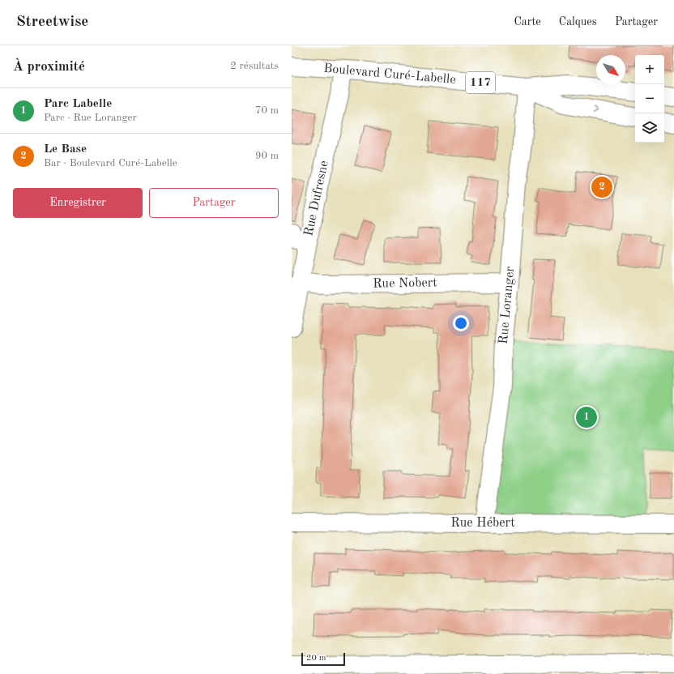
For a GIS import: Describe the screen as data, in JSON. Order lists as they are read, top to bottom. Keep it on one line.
{"streets":{"street":["Boulevard Curé-Labelle","117","Rue Dufresne","Rue Nobert","Rue Loranger","Rue Hébert"]},"crossings":[["Boulevard Curé-Labelle","Rue Dufresne"],["Boulevard Curé-Labelle","Rue Loranger"],["Rue Dufresne","Rue Nobert"],["Rue Nobert","Rue Loranger"],["Rue Loranger","Rue Hébert"]],"scale_bar":"20 m","north":"bottom right","page":{"header":"Streetwise","nav":["Carte","Calques","Partager"],"heading":["À proximité","2 résultats"],"map_buttons":["+","−"],"list":[{"mark":"1","name":"Parc Labelle","note":"Parc · Rue Loranger","value":"70 m"},{"mark":"2","name":"Le Base","note":"Bar · Boulevard Curé-Labelle","value":"90 m"}],"pins":["2","1"],"buttons":["Enregistrer","Partager"],"scale":"20 m"}}
